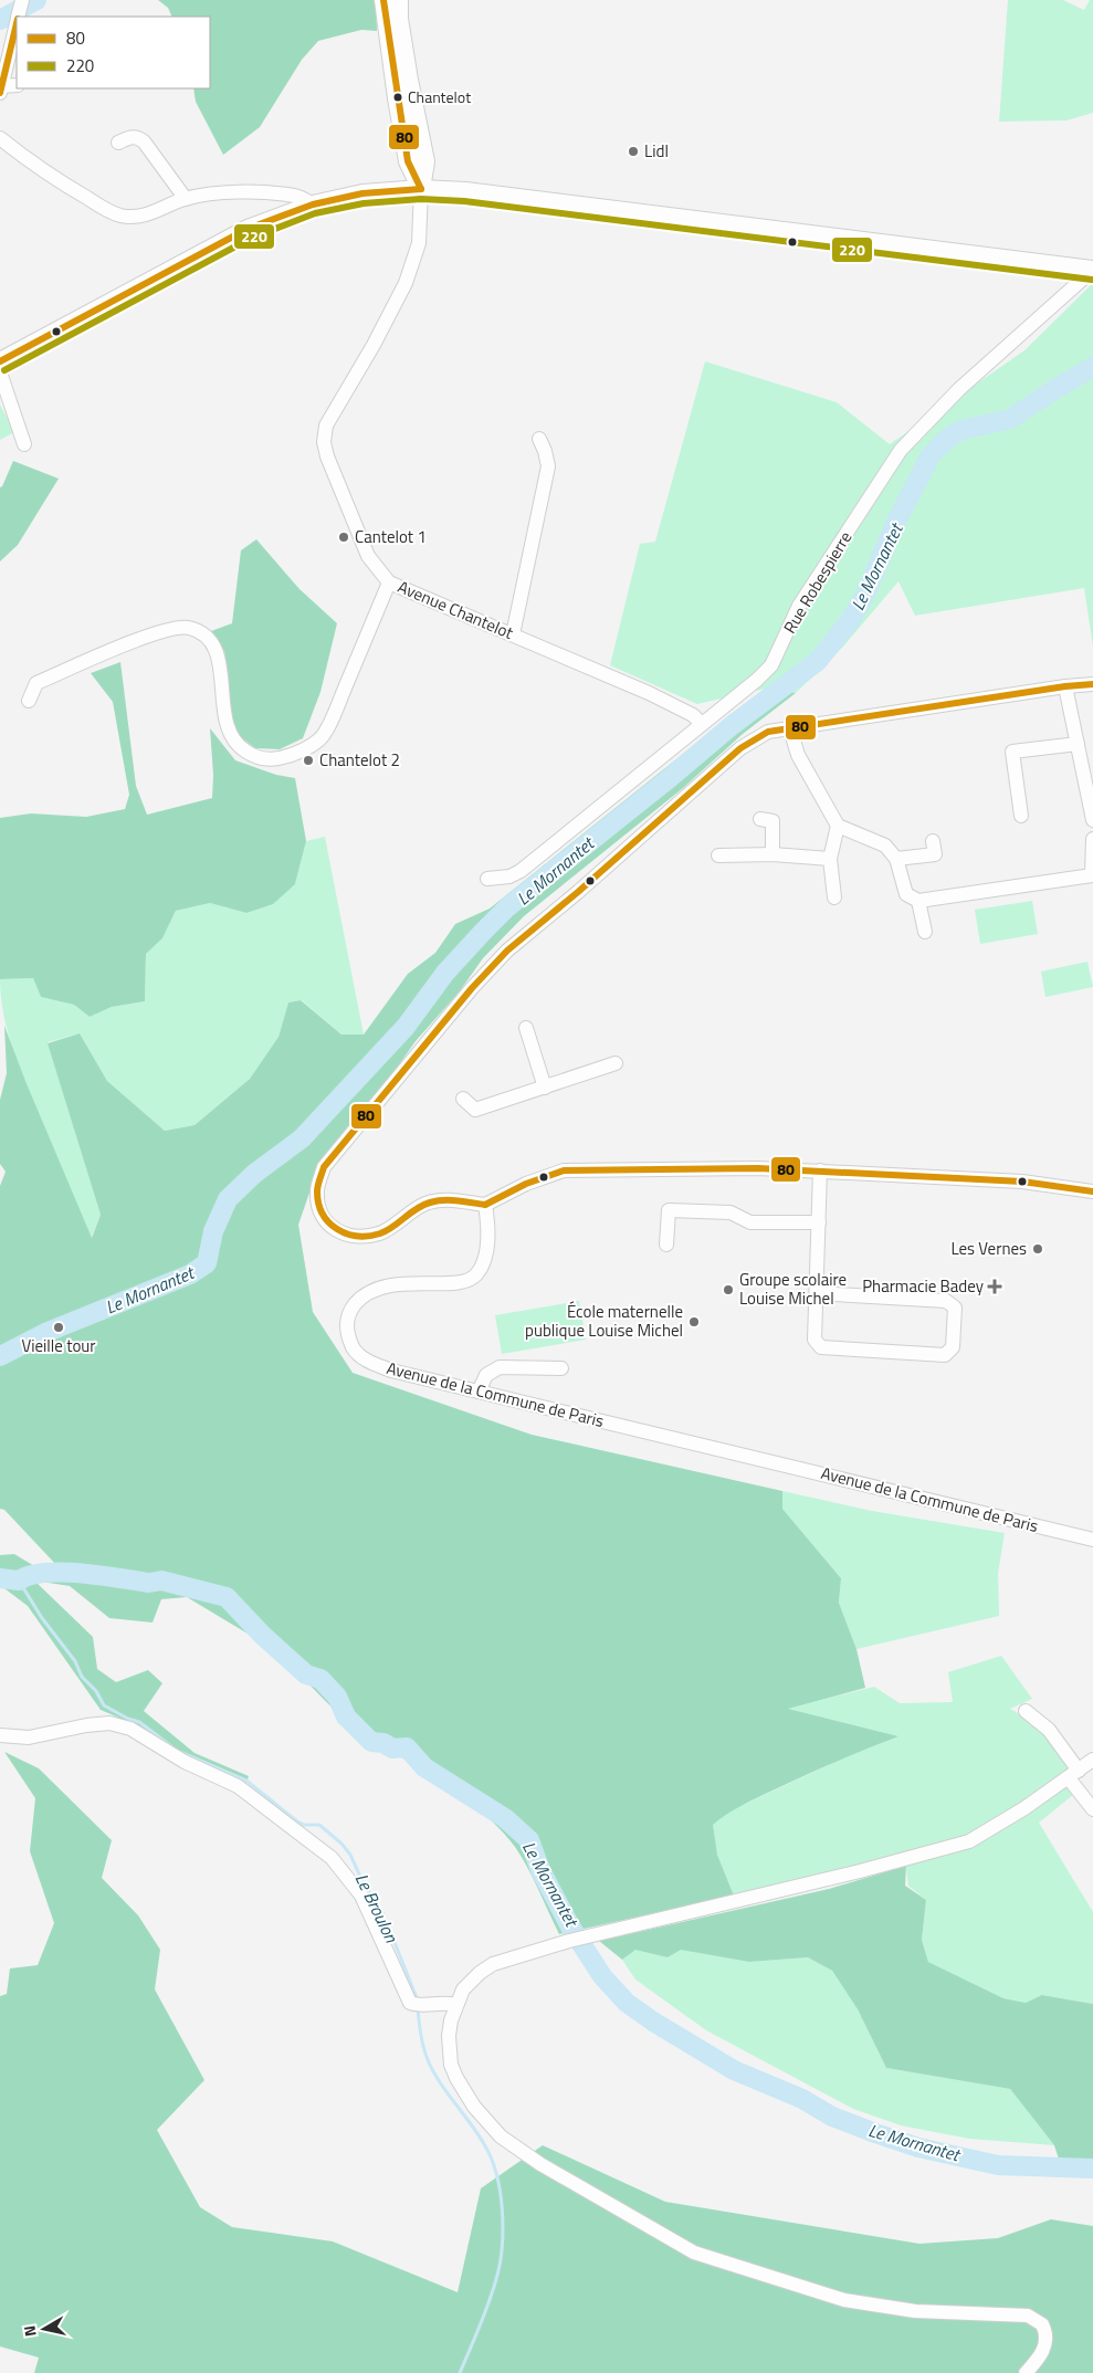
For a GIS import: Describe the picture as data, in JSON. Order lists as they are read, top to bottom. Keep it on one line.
{"streets":{"street":["Rue Robespierre","Avenue Chantelot","Avenue de la Commune de Paris"]},"crossings":[["Rue Robespierre","Avenue Chantelot"]],"water":["Le Mornantet","Le Broulon"],"places":{"other":["Chantelot","Lidl","Cantelot 1","Chantelot 2","Les Vernes","Groupe scolaire Louise Michel","École maternelle publique Louise Michel","Vieille tour"],"health":["Pharmacie Badey"]},"lines":["transit line 80","transit line 220"],"legend":["80","220"],"north":"left"}
